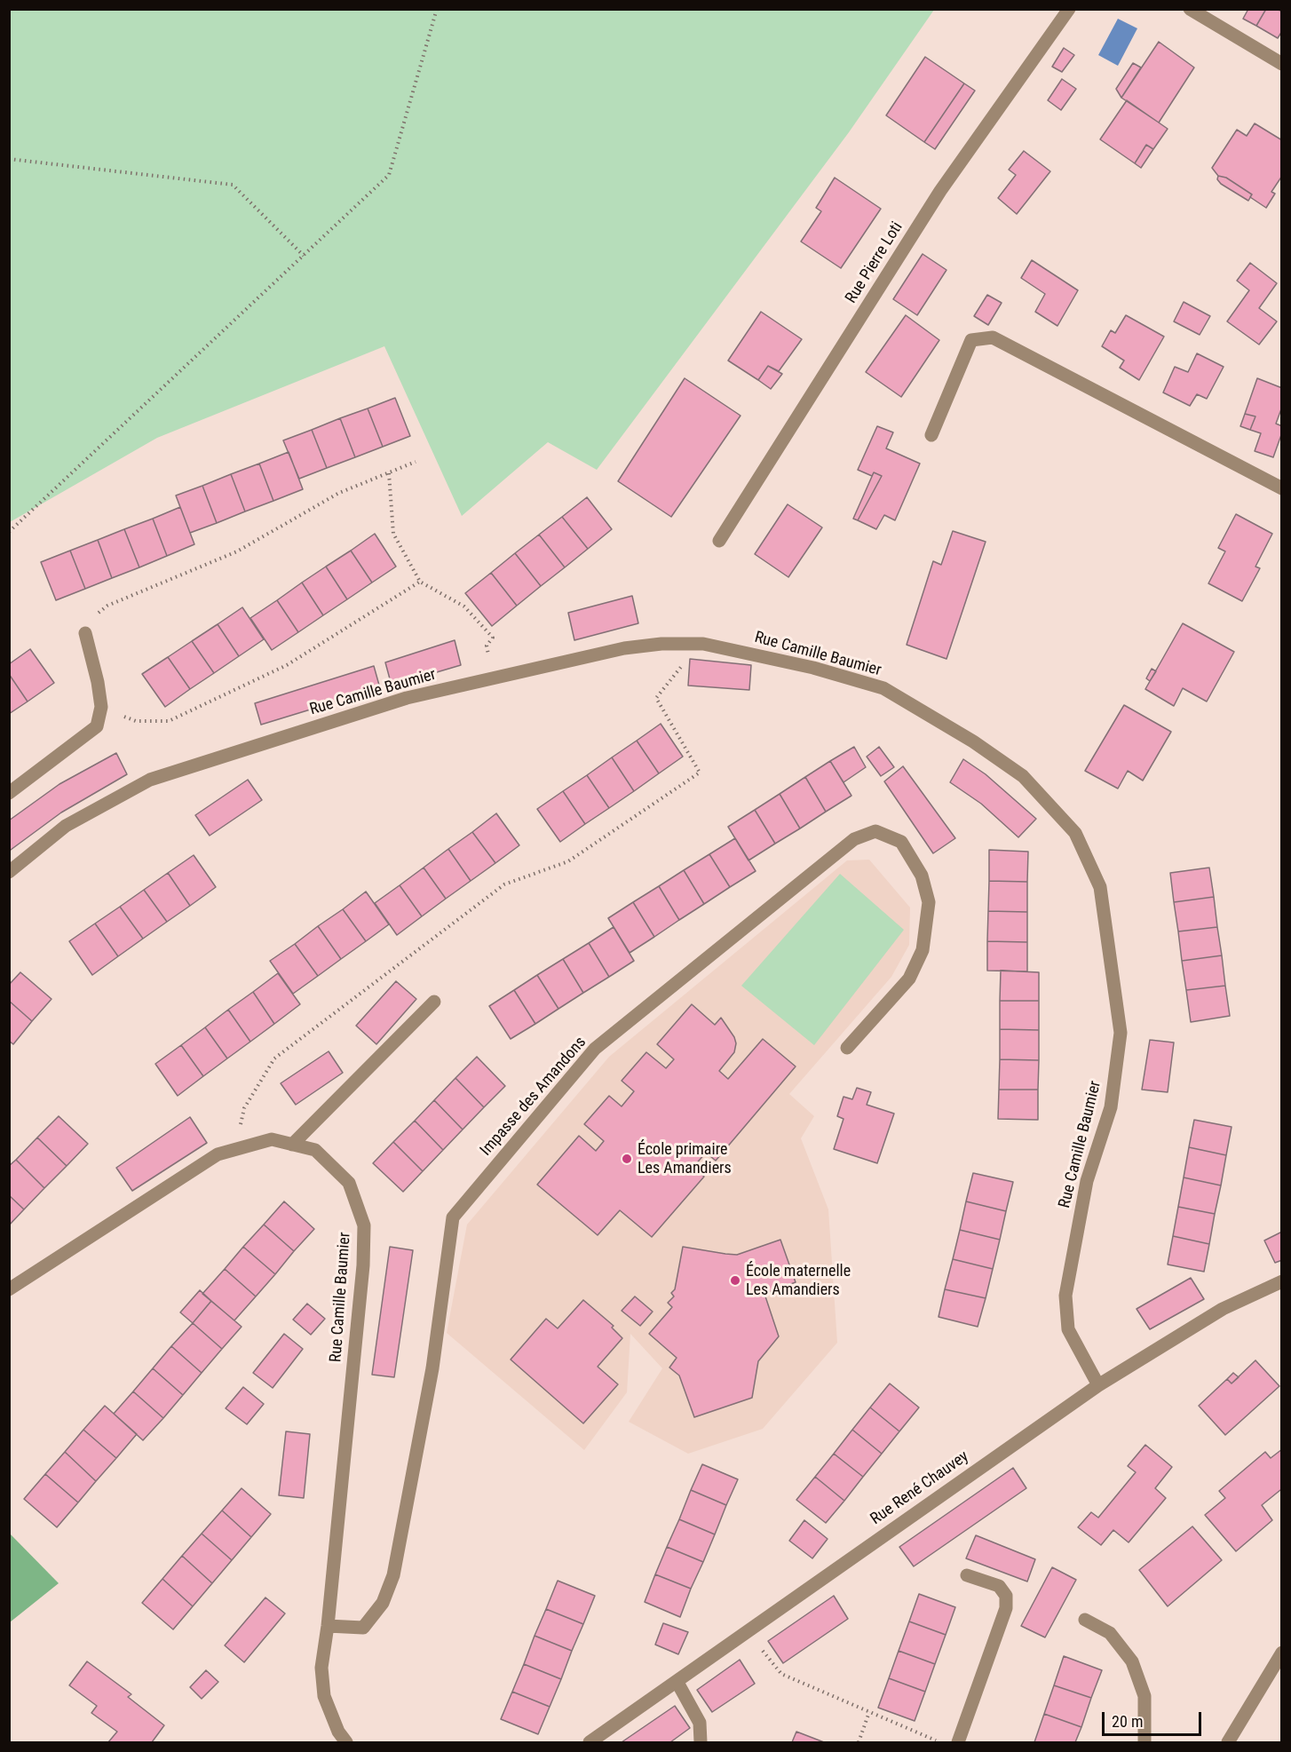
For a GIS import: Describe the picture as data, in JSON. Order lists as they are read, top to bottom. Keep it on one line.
{"streets":{"street":["Rue Pierre Loti","Rue Camille Baumier","Impasse des Amandons","Rue René Chauvey"]},"crossings":[["Rue Camille Baumier","Impasse des Amandons"],["Rue Camille Baumier","Rue René Chauvey"]],"places":["École primaire Les Amandiers","École maternelle Les Amandiers"],"scale_bar":"20 m"}
